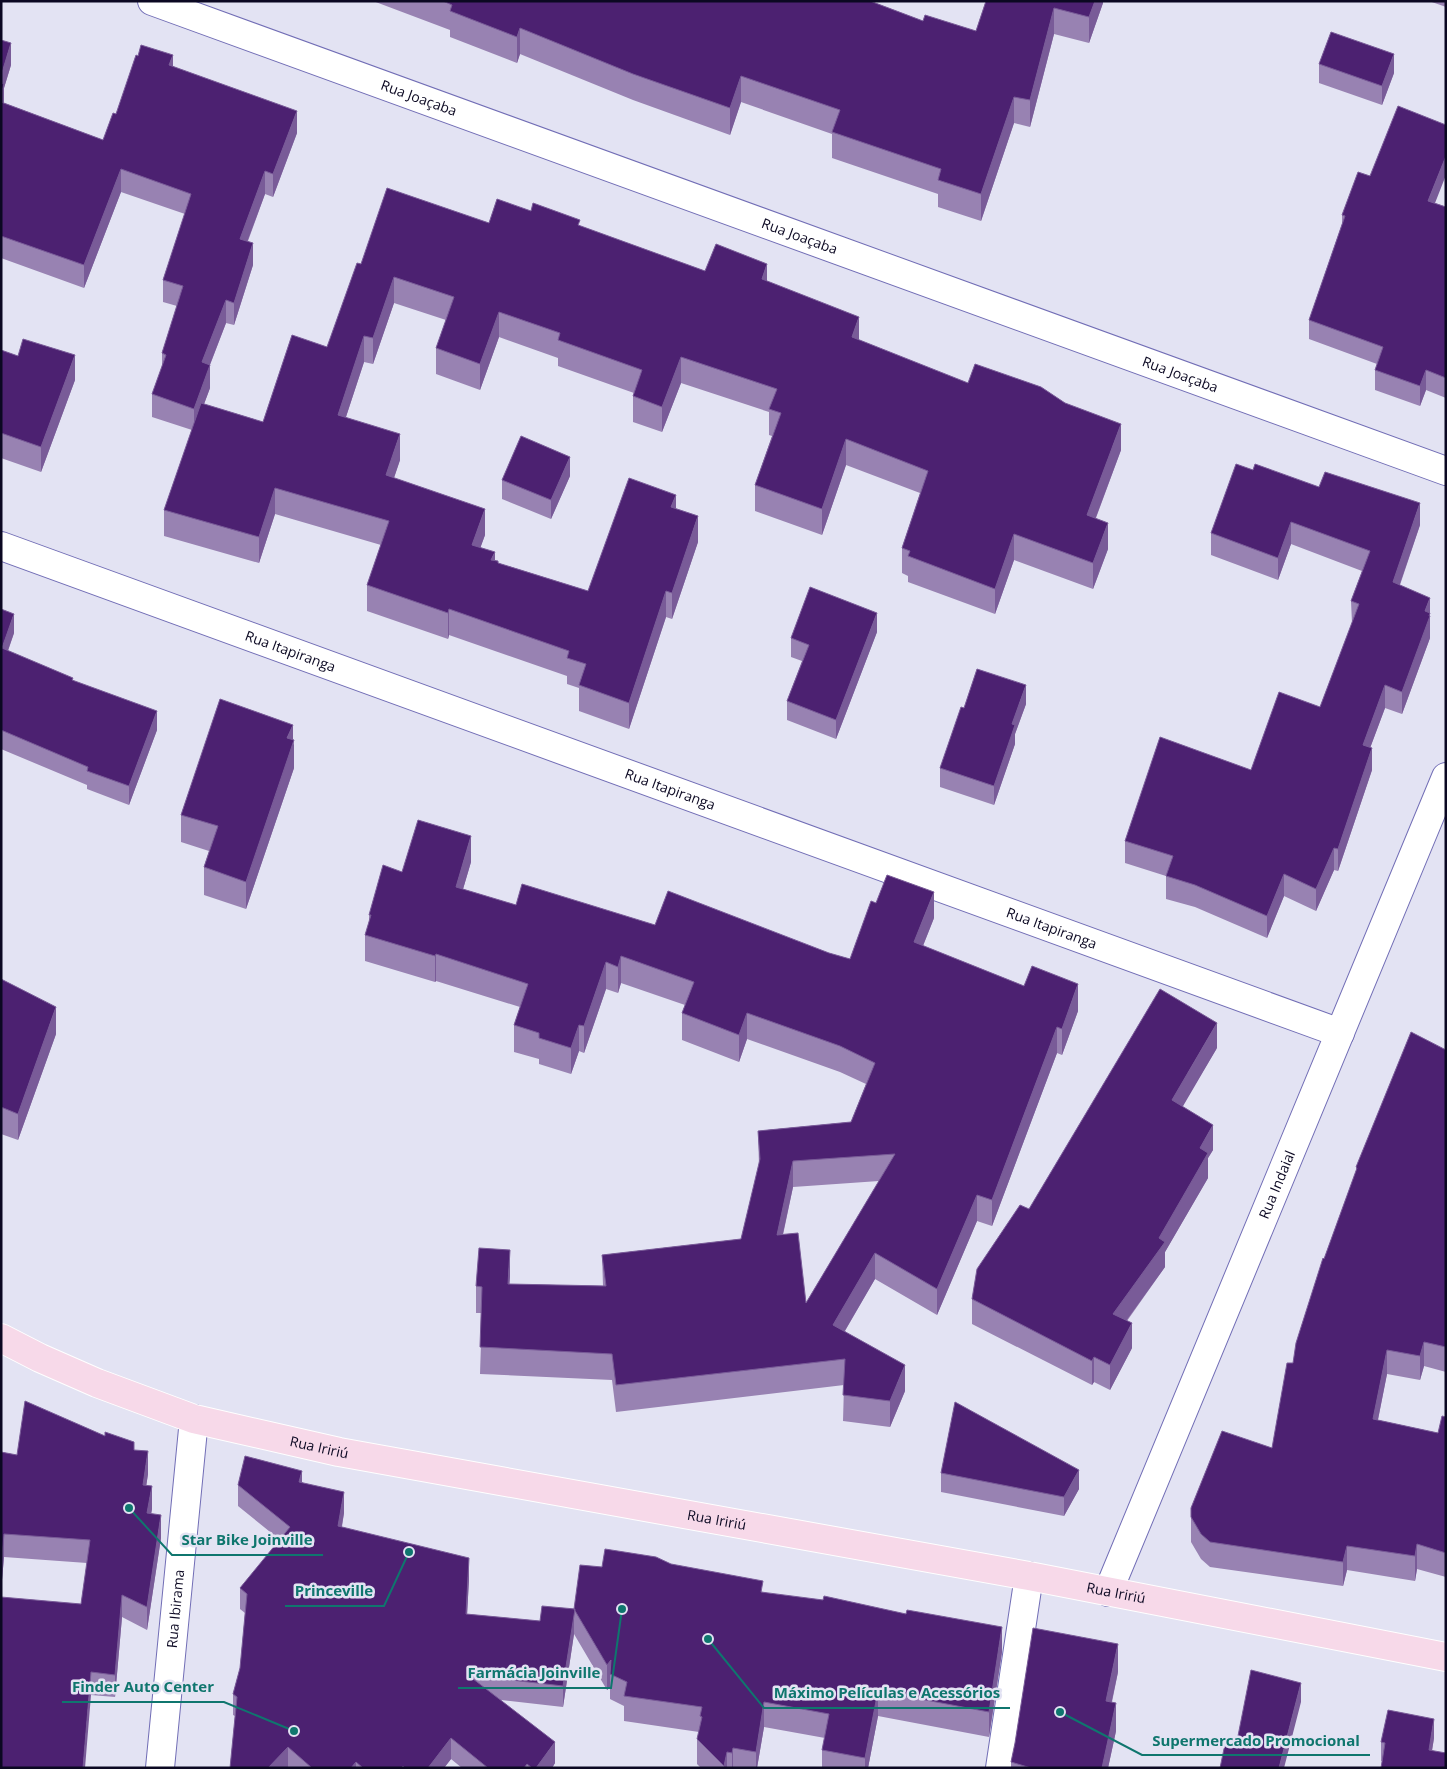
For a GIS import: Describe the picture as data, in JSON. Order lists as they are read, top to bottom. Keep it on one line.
{"streets":{"main road":["Rua Iririú"],"street":["Rua Joaçaba","Rua Itapiranga","Rua Indaial","Rua Ibirama"]},"crossings":[["Rua Itapiranga","Rua Indaial"],["Rua Indaial","Rua Iririú"],["Rua Iririú","Rua Ibirama"]],"places":["Star Bike Joinville","Princeville","Farmácia Joinville","Máximo Películas e Acessórios","Supermercado Promocional","Finder Auto Center"]}
